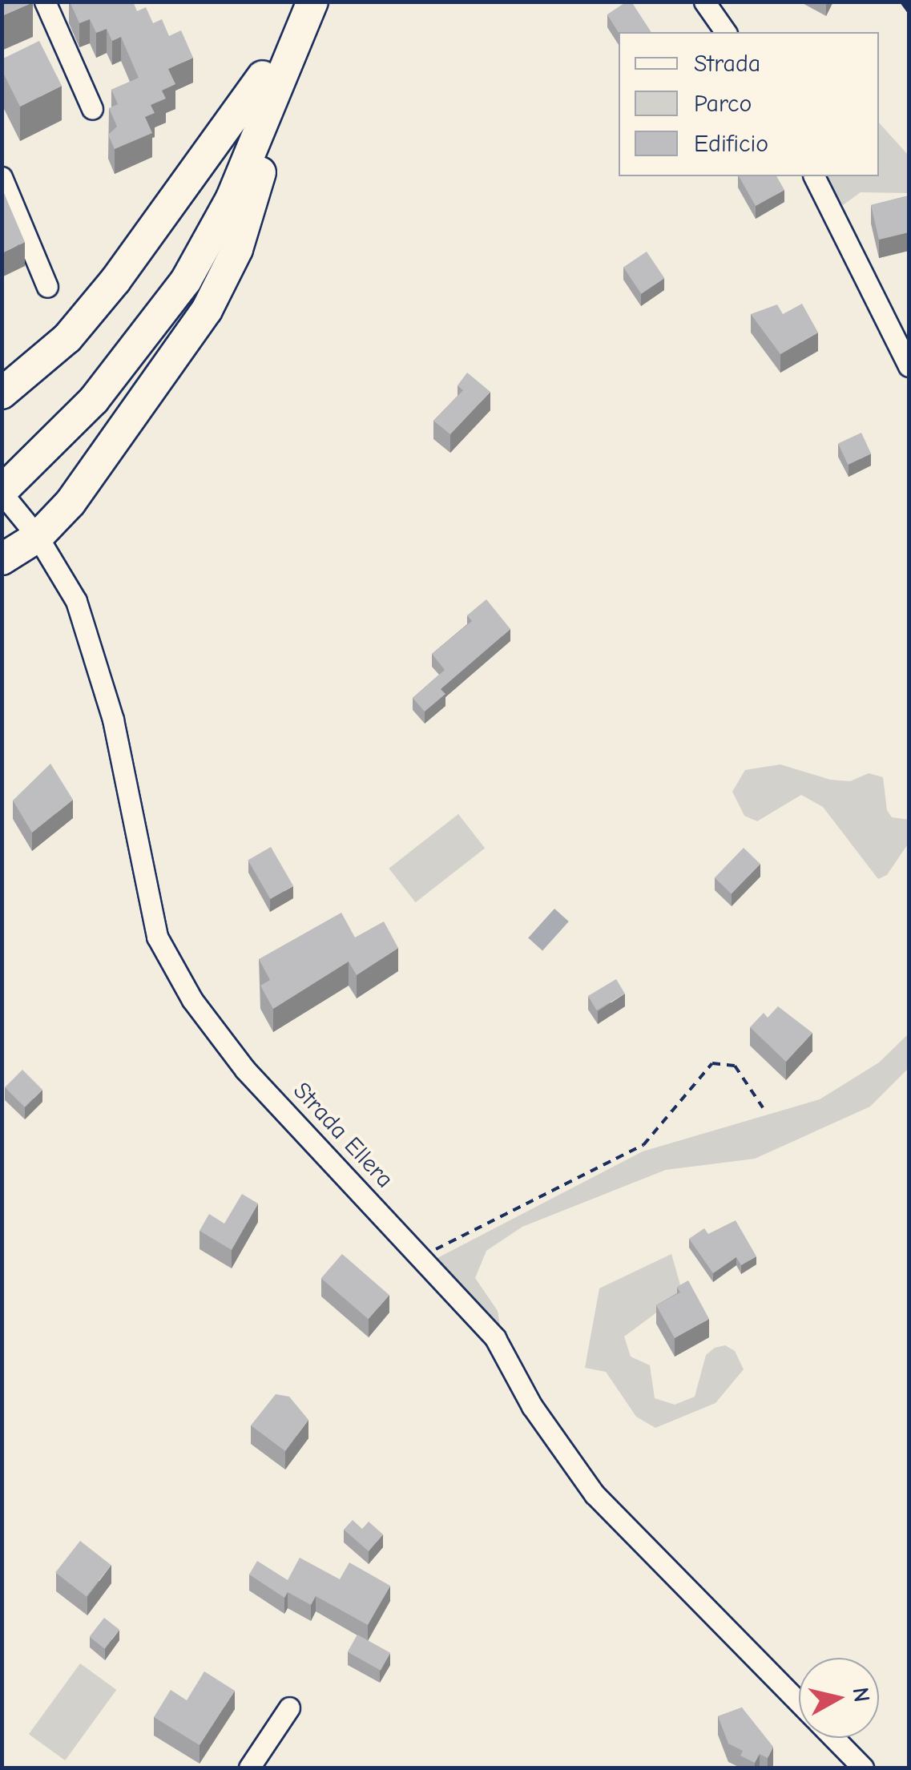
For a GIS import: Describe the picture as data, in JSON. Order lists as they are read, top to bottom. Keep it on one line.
{"streets":{"street":["Strada Ellera"]},"legend":["Strada","Parco","Edificio"],"north":"right"}
